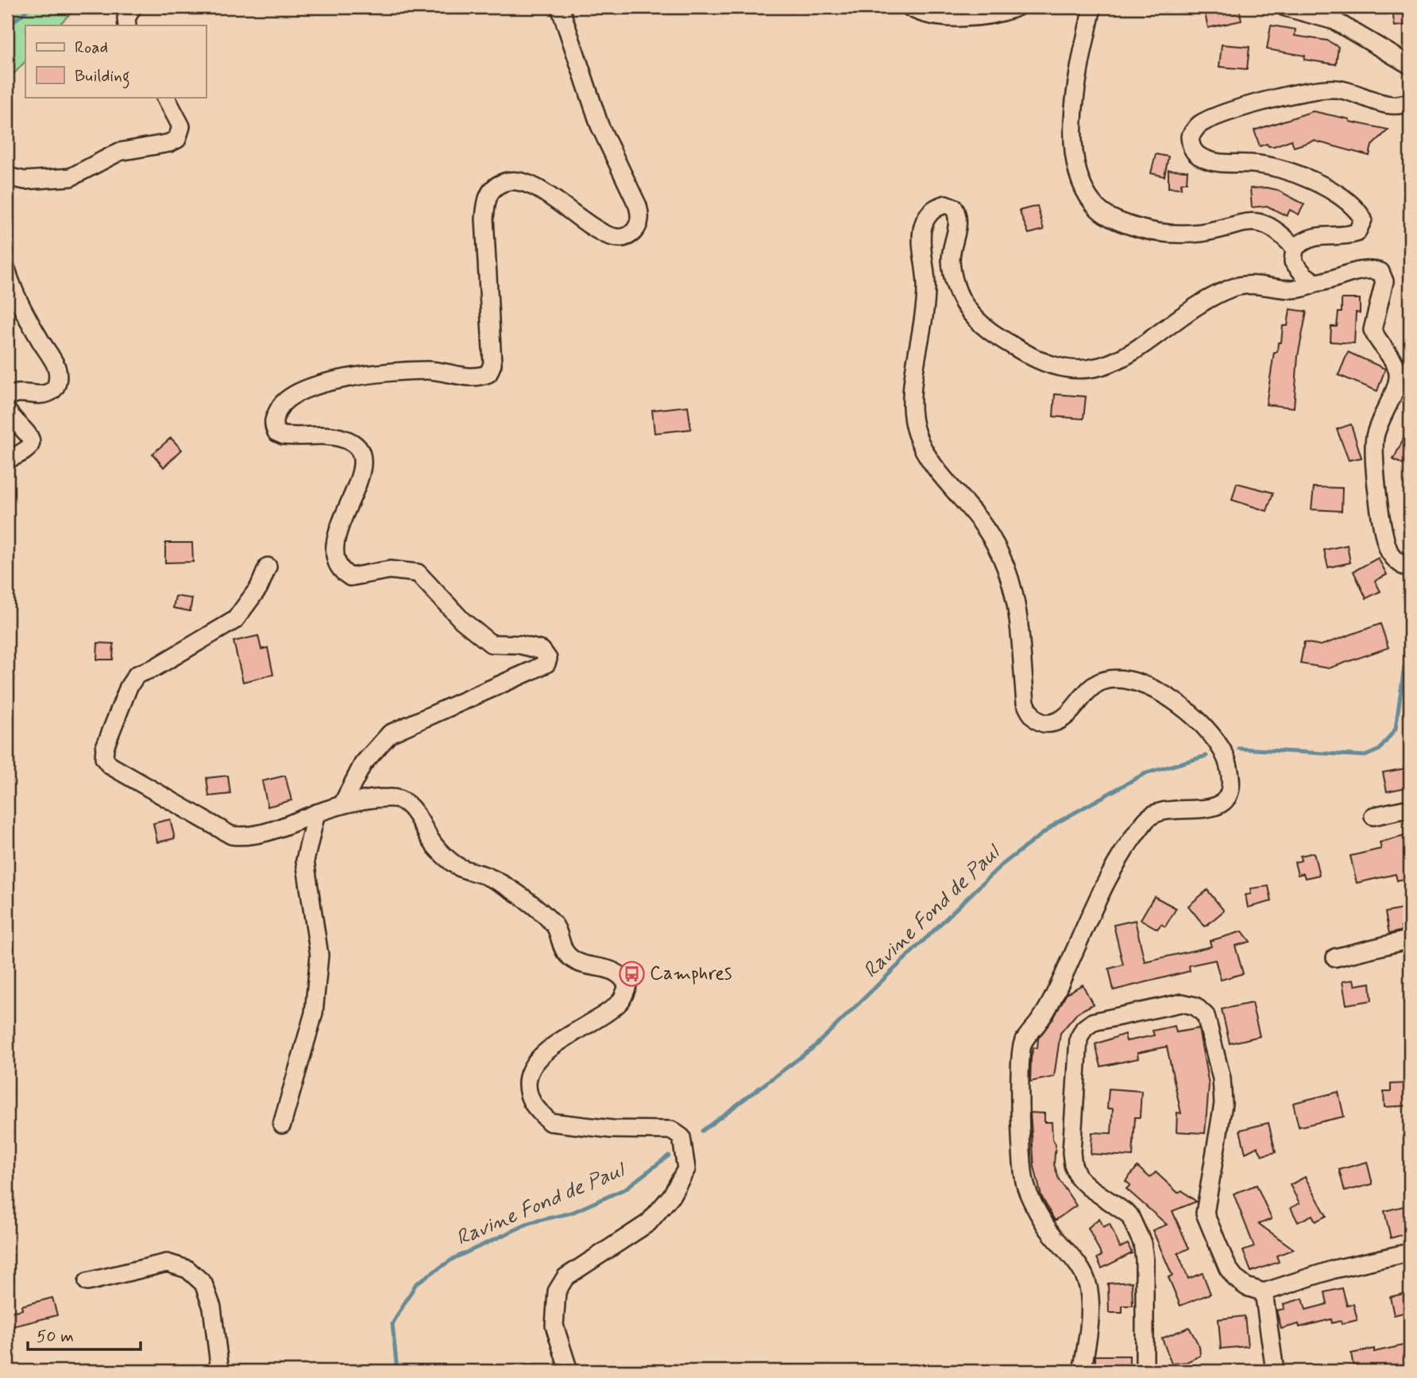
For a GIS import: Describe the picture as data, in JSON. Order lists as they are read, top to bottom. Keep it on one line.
{"water":["Ravine Fond de Paul"],"places":{"bus stop":["Camphres"]},"legend":["Road","Building"],"scale_bar":"50 m"}
